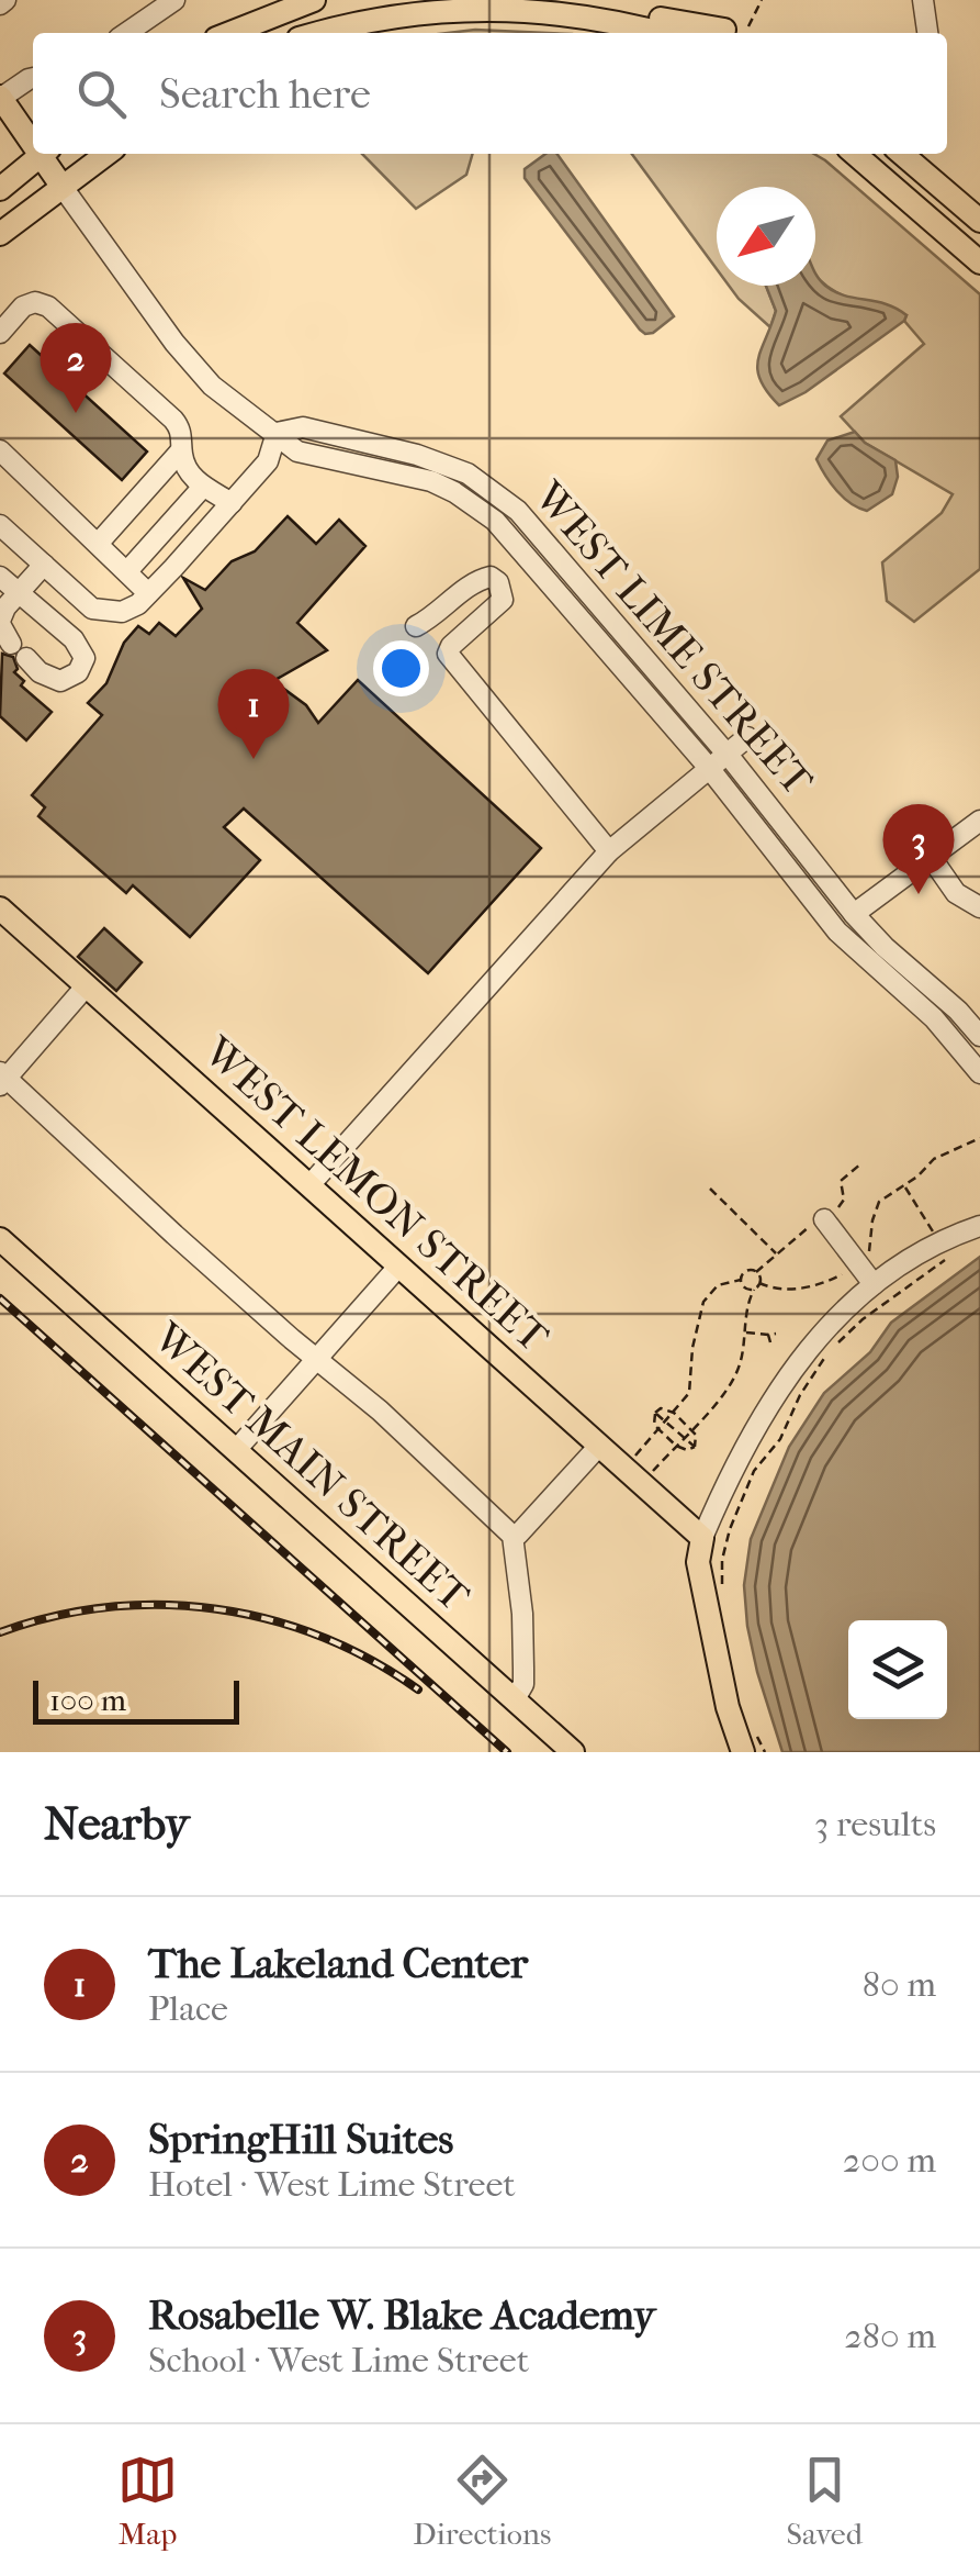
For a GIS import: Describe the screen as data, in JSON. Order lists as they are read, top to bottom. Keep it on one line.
{"streets":{"main road":["WEST LEMON STREET","WEST MAIN STREET"],"street":["WEST LIME STREET"]},"scale_bar":"100 m","north":"bottom left","page":{"search":"Search here","pins":["2","1","3"],"scale":"100 m","heading":["Nearby","3 results"],"list":[{"mark":"1","name":"The Lakeland Center","note":"Place","value":"80 m"},{"mark":"2","name":"SpringHill Suites","note":"Hotel · West Lime Street","value":"200 m"},{"mark":"3","name":"Rosabelle W. Blake Academy","note":"School · West Lime Street","value":"280 m"}],"nav":["Map","Directions","Saved"]}}
